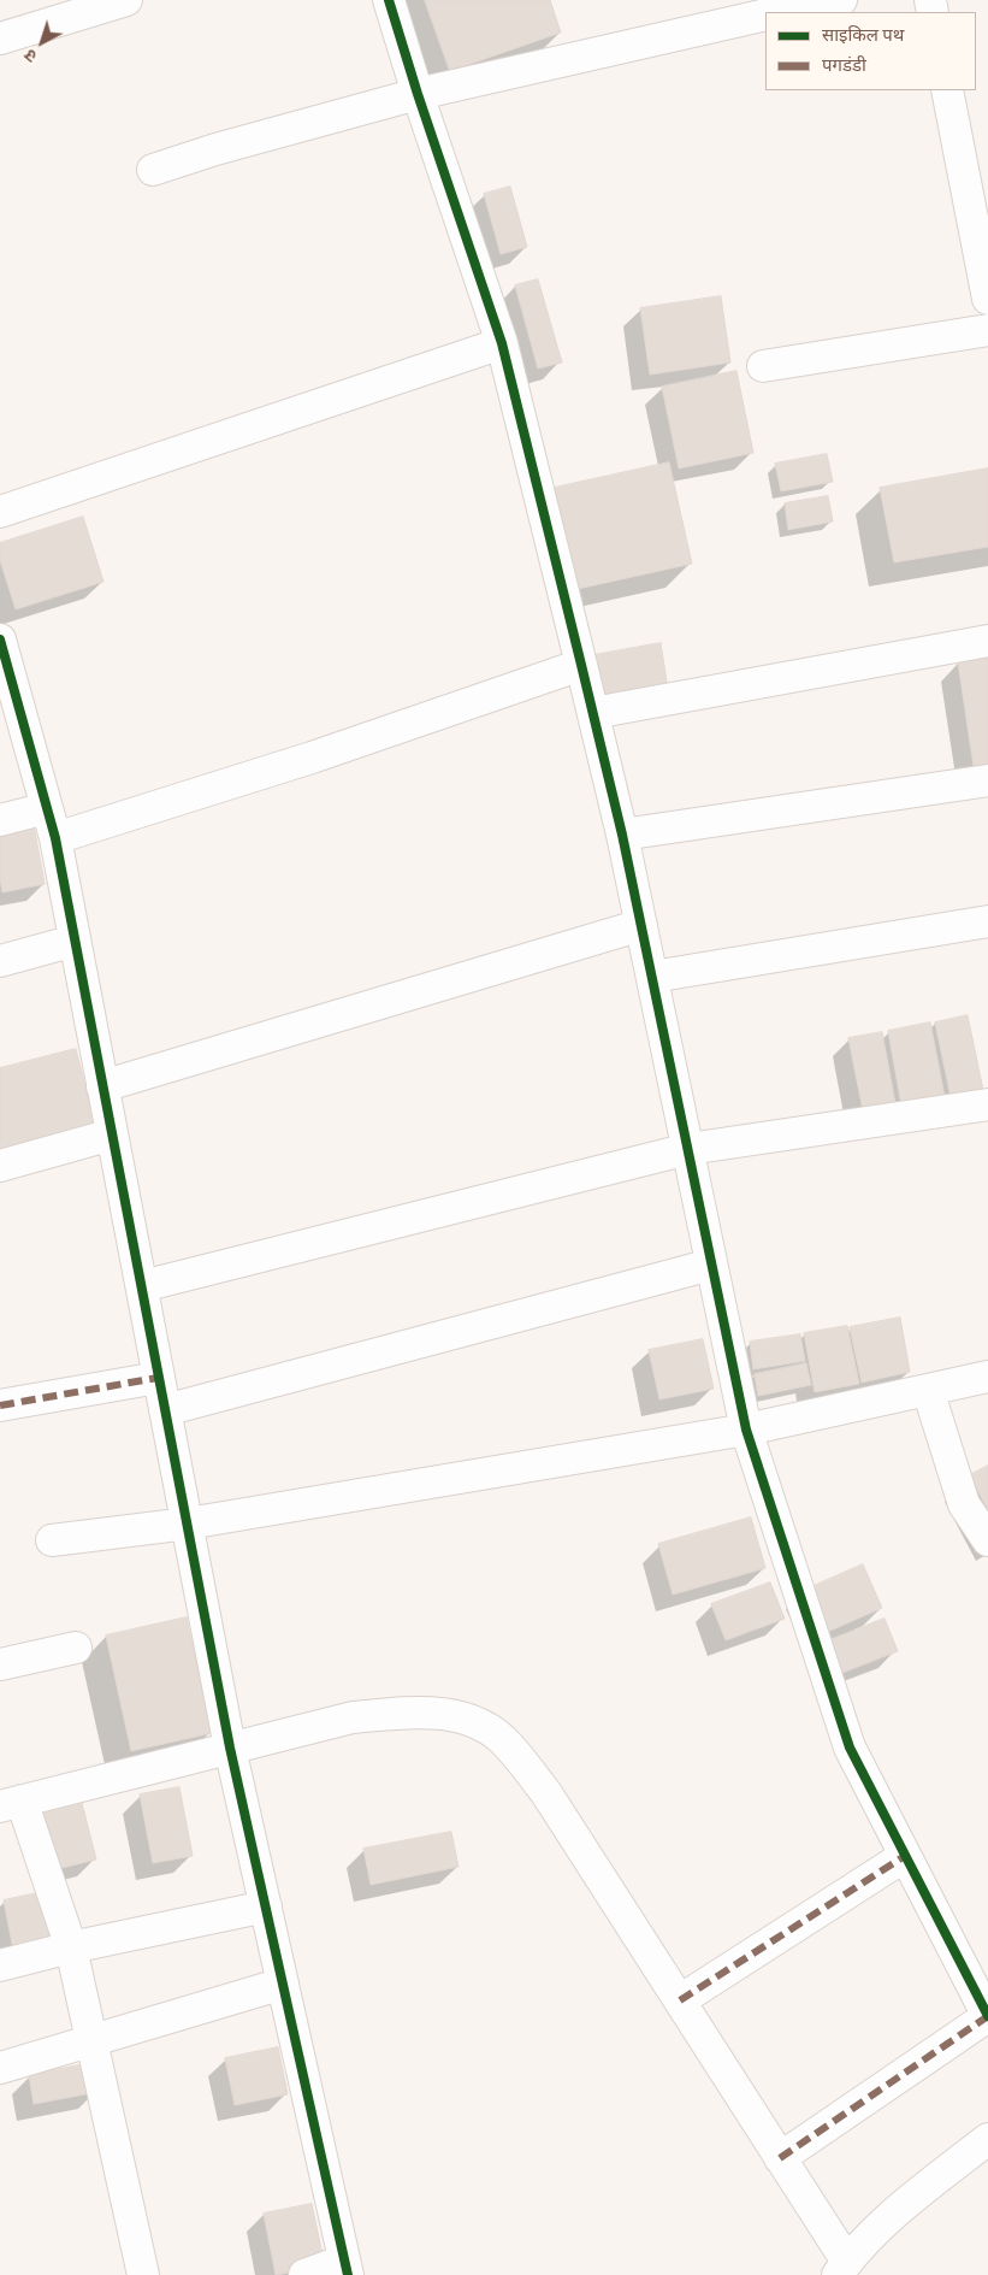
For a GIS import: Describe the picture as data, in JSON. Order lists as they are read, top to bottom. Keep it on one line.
{"legend":["साइकिल पथ","पगडंडी"],"north":"bottom left"}
